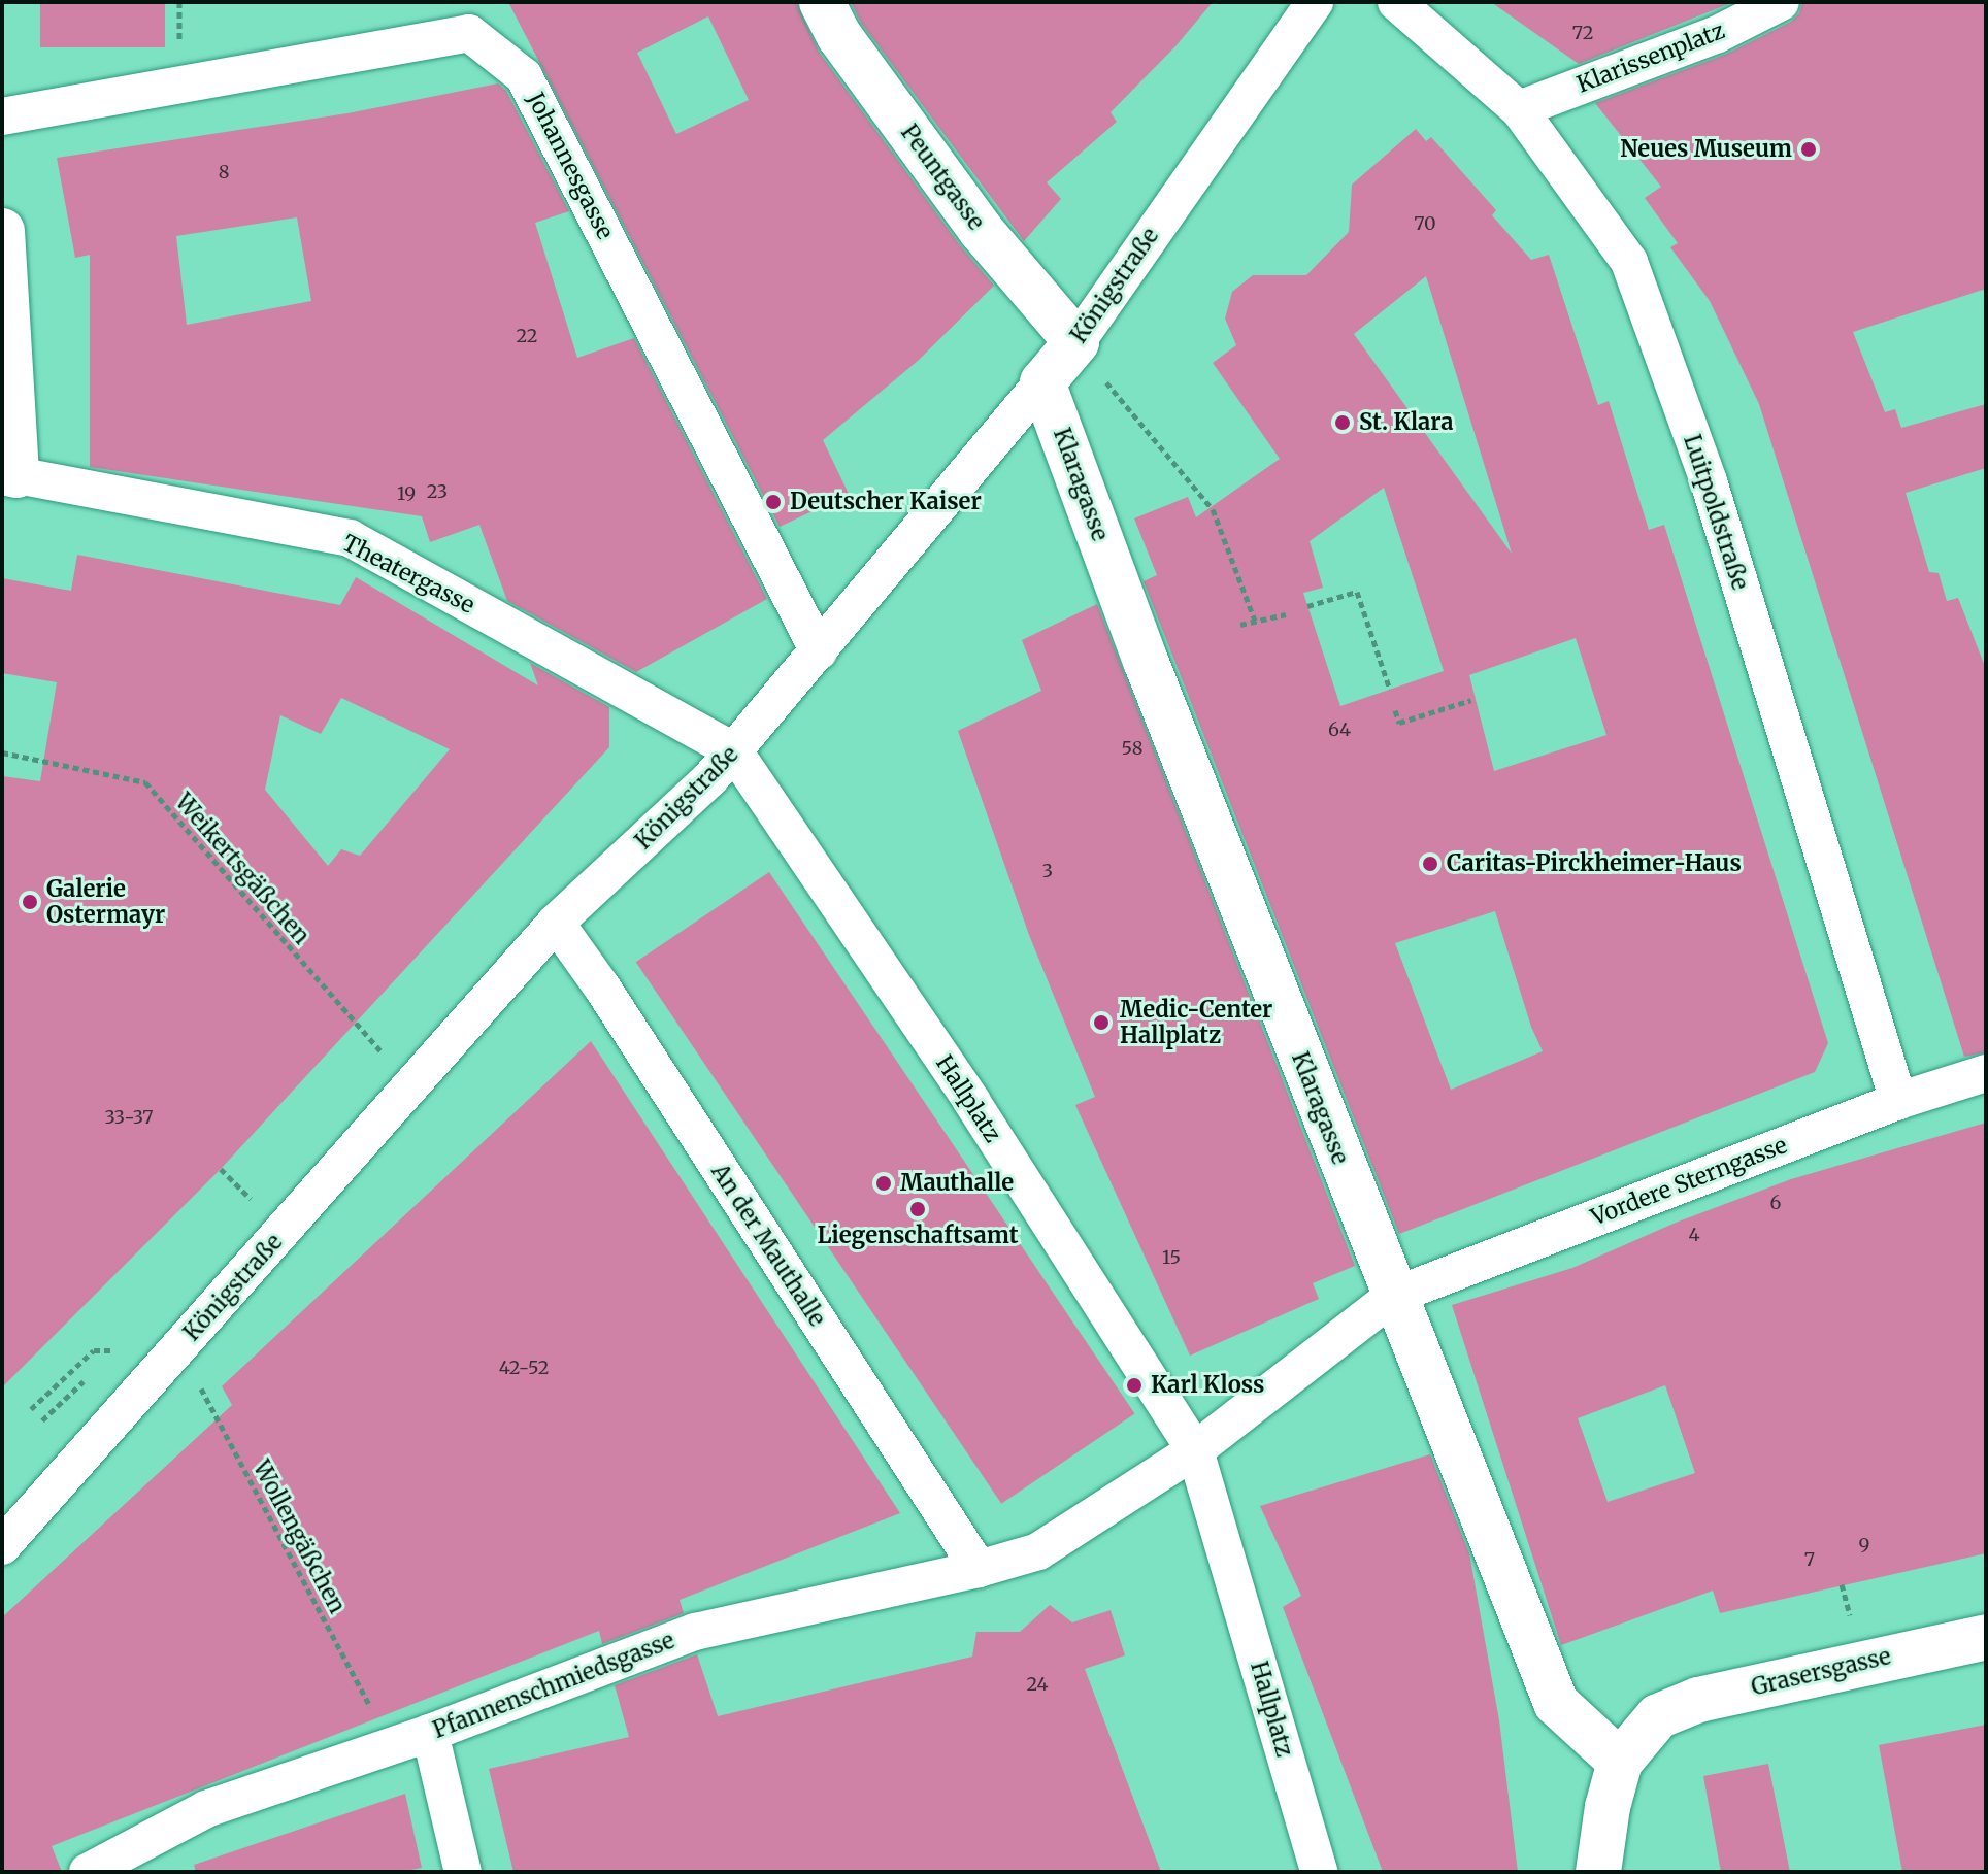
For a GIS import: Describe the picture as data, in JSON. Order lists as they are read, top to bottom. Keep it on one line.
{"streets":{"street":["Klarissenplatz","Johannesgasse","Peuntgasse","Königstraße","Klaragasse","Luitpoldstraße","Theatergasse","Hallplatz","Vordere Sterngasse","An der Mauthalle","Grasersgasse","Pfannenschmiedsgasse"],"path":["Weikertsgäßchen","Wollengäßchen"]},"crossings":[["Klarissenplatz","Luitpoldstraße"],["Johannesgasse","Königstraße"],["Peuntgasse","Königstraße"],["Königstraße","Klaragasse"],["Königstraße","Theatergasse"],["Königstraße","Weikertsgäßchen"],["Königstraße","Hallplatz"],["Königstraße","An der Mauthalle"],["Königstraße","Wollengäßchen"],["Klaragasse","Vordere Sterngasse"],["Klaragasse","Grasersgasse"],["Luitpoldstraße","Vordere Sterngasse"],["Theatergasse","Hallplatz"],["Hallplatz","Pfannenschmiedsgasse"],["An der Mauthalle","Pfannenschmiedsgasse"],["Wollengäßchen","Pfannenschmiedsgasse"]],"places":["Neues Museum","St. Klara","Deutscher Kaiser","Caritas-Pirckheimer-Haus","Galerie Ostermayr","Medic-Center Hallplatz","Mauthalle","Liegenschaftsamt","Karl Kloss"],"house_numbers":["72","8","70","22","23","19","64","58","3","33-37","6","4","15","42-52","9","7","24"]}
